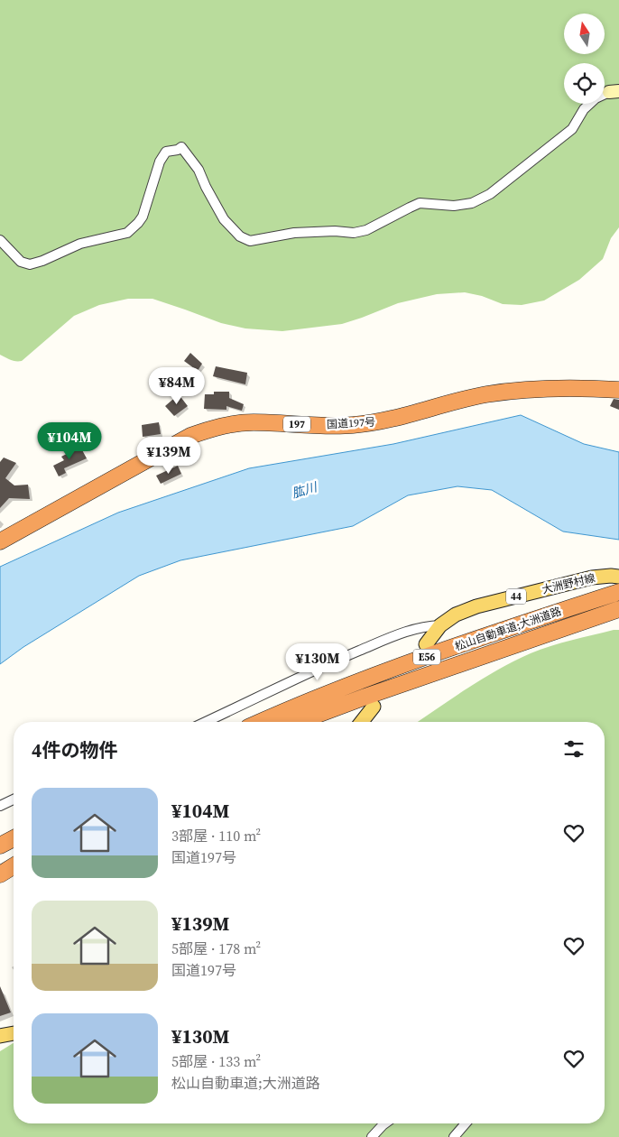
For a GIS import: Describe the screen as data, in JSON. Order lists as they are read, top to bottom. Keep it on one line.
{"streets":{"highway":["国道197号","197","松山自動車道;大洲道路","E56"],"main road":["大洲野村線","44"]},"water":["肱川"],"north":"top","page":{"price":["¥84M","¥104M","¥139M","¥130M"],"heading":"4件の物件","list":[{"name":"¥104M","note":"3部屋 · 110 m² · 国道197号"},{"name":"¥139M","note":"5部屋 · 178 m² · 国道197号"},{"name":"¥130M","note":"5部屋 · 133 m² · 松山自動車道;大洲道路"}]}}
